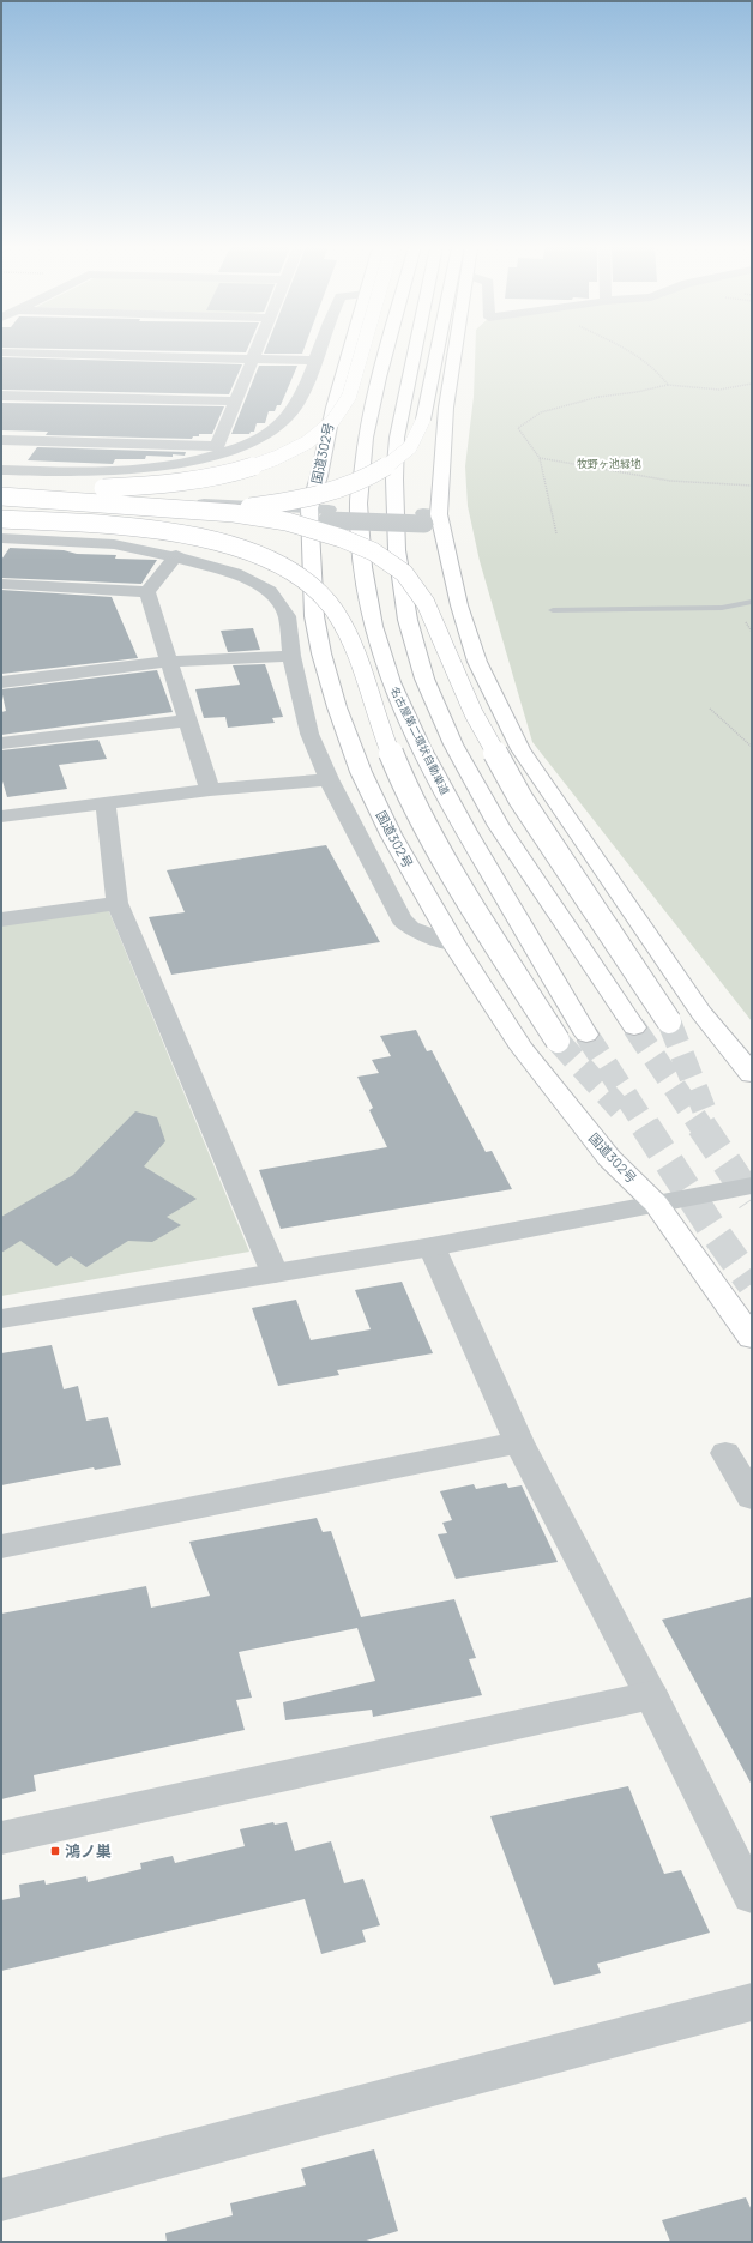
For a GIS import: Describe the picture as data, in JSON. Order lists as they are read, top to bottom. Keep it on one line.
{"streets":{"main road":["国道302号","名古屋第二環状自動車道"]},"parks":["牧野ヶ池緑地"],"places":{"transit":["鴻ノ巣"]}}
